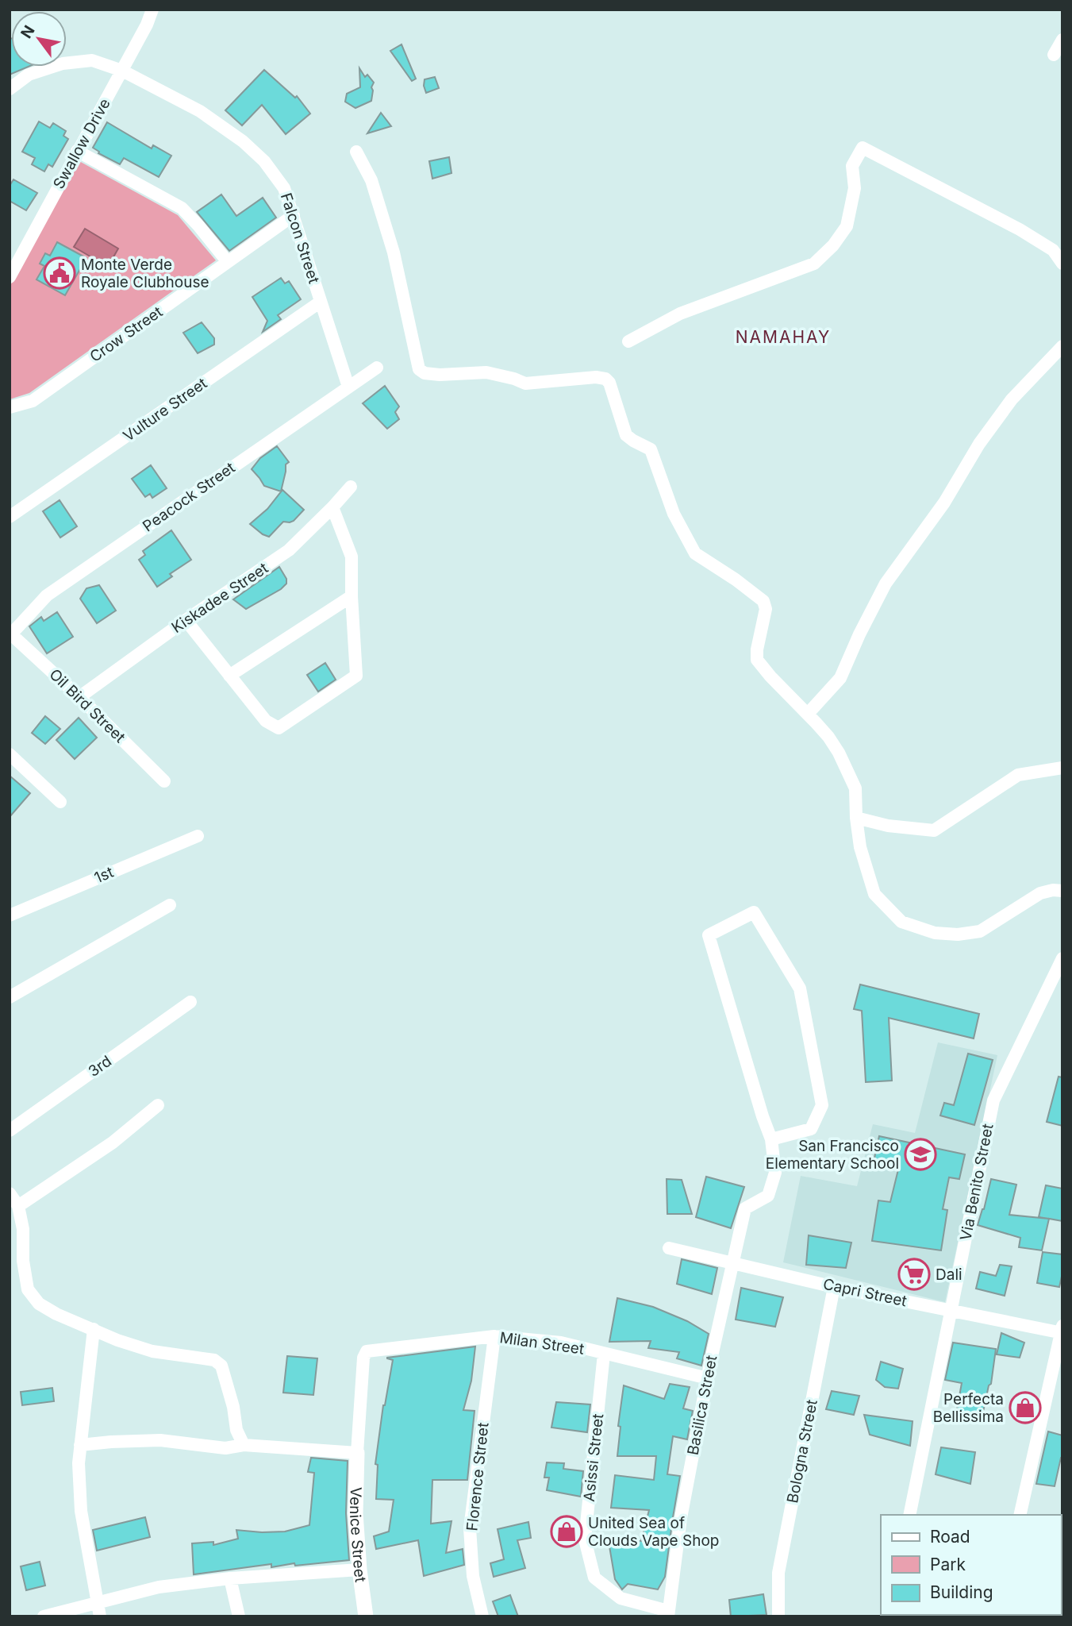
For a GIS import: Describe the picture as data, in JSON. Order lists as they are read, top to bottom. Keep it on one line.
{"streets":{"street":["Swallow Drive","Falcon Street","Crow Street","Vulture Street","Peacock Street","Kiskadee Street","Oil Bird Street","1st","3rd","Via Benito Street","Capri Street","Milan Street","Basilica Street","Bologna Street","Asissi Street","Florence Street","Venice Street"]},"crossings":[["Swallow Drive","Falcon Street"],["Falcon Street","Crow Street"],["Falcon Street","Vulture Street"],["Falcon Street","Peacock Street"],["Peacock Street","Oil Bird Street"],["Kiskadee Street","Oil Bird Street"],["Via Benito Street","Capri Street"],["Capri Street","Basilica Street"],["Capri Street","Bologna Street"],["Milan Street","Basilica Street"],["Milan Street","Asissi Street"],["Milan Street","Florence Street"],["Milan Street","Venice Street"],["Basilica Street","Asissi Street"]],"districts":["NAMAHAY"],"places":{"public building":["Monte Verde Royale Clubhouse"],"school or university":["San Francisco Elementary School"],"supermarket":["Dali"],"shop":["Perfecta Bellissima","United Sea of Clouds Vape Shop"]},"legend":["Road","Park","Building"],"north":"top left"}
